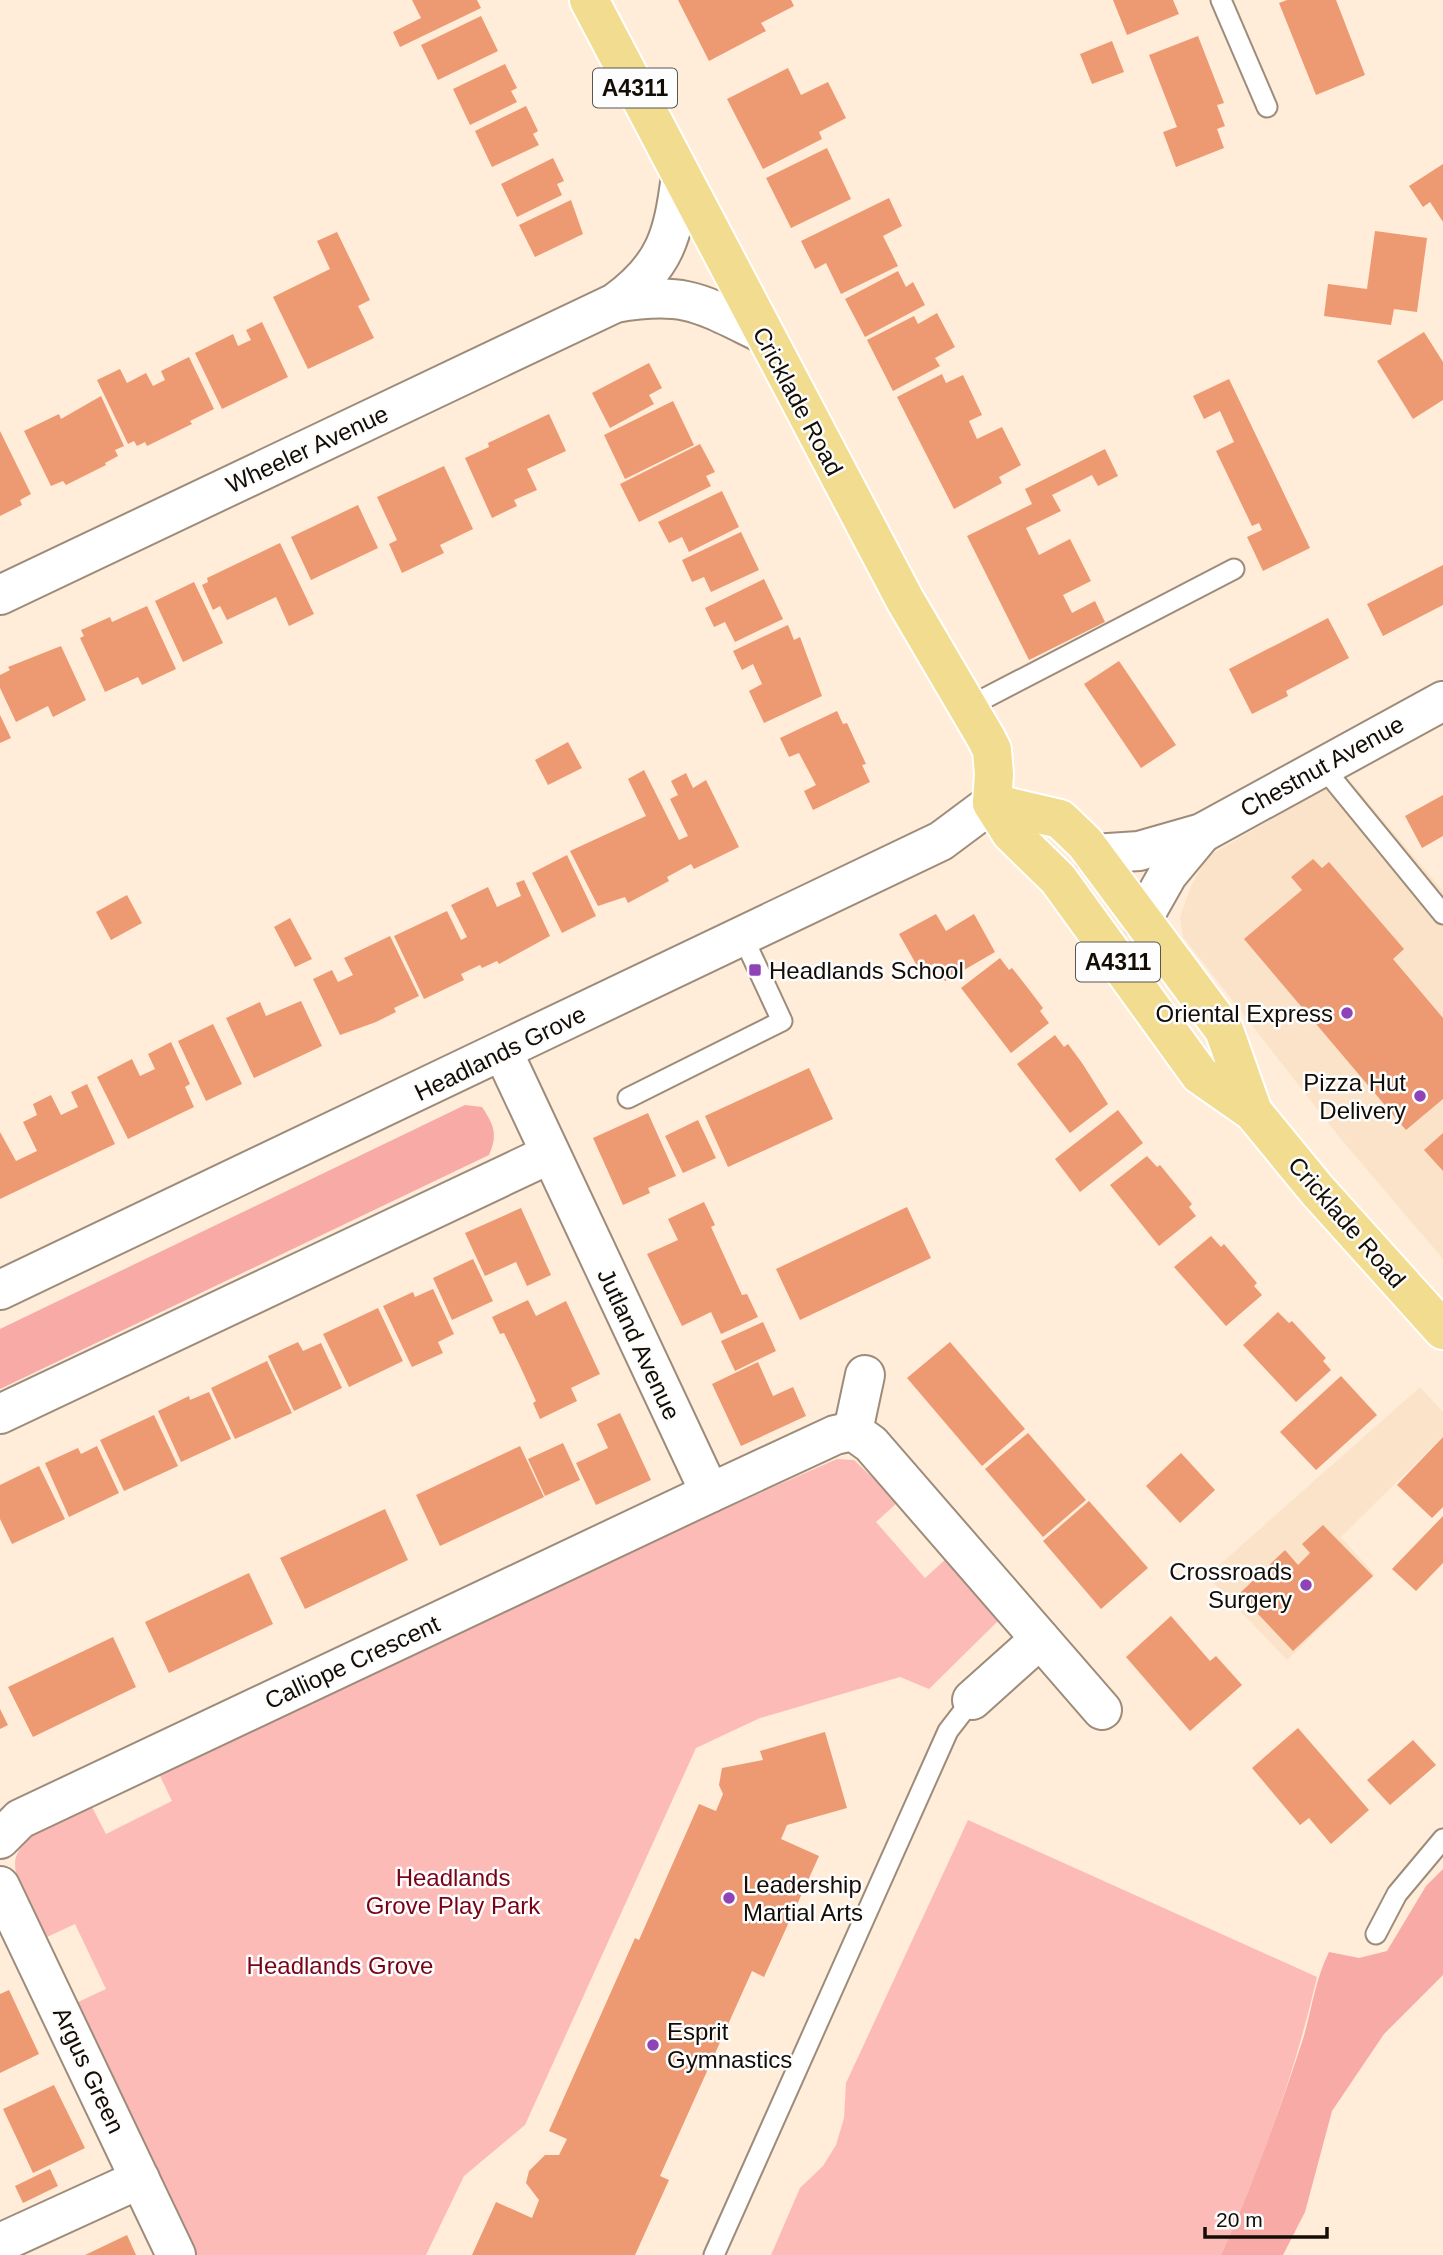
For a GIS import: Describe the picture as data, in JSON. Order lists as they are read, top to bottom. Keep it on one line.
{"streets":{"main road":["A4311","Cricklade Road"],"street":["Wheeler Avenue","Chestnut Avenue","Headlands Grove","Jutland Avenue","Calliope Crescent","Argus Green"]},"crossings":[["Cricklade Road","Wheeler Avenue"],["Cricklade Road","Chestnut Avenue"],["Cricklade Road","Headlands Grove"],["Headlands Grove","Jutland Avenue"],["Jutland Avenue","Calliope Crescent"]],"parks":["Headlands Grove Play Park","Headlands Grove"],"places":{"transit":["Headlands School"],"other":["Oriental Express","Pizza Hut Delivery","Crossroads Surgery","Leadership Martial Arts","Esprit Gymnastics"]},"scale_bar":"20 m"}
